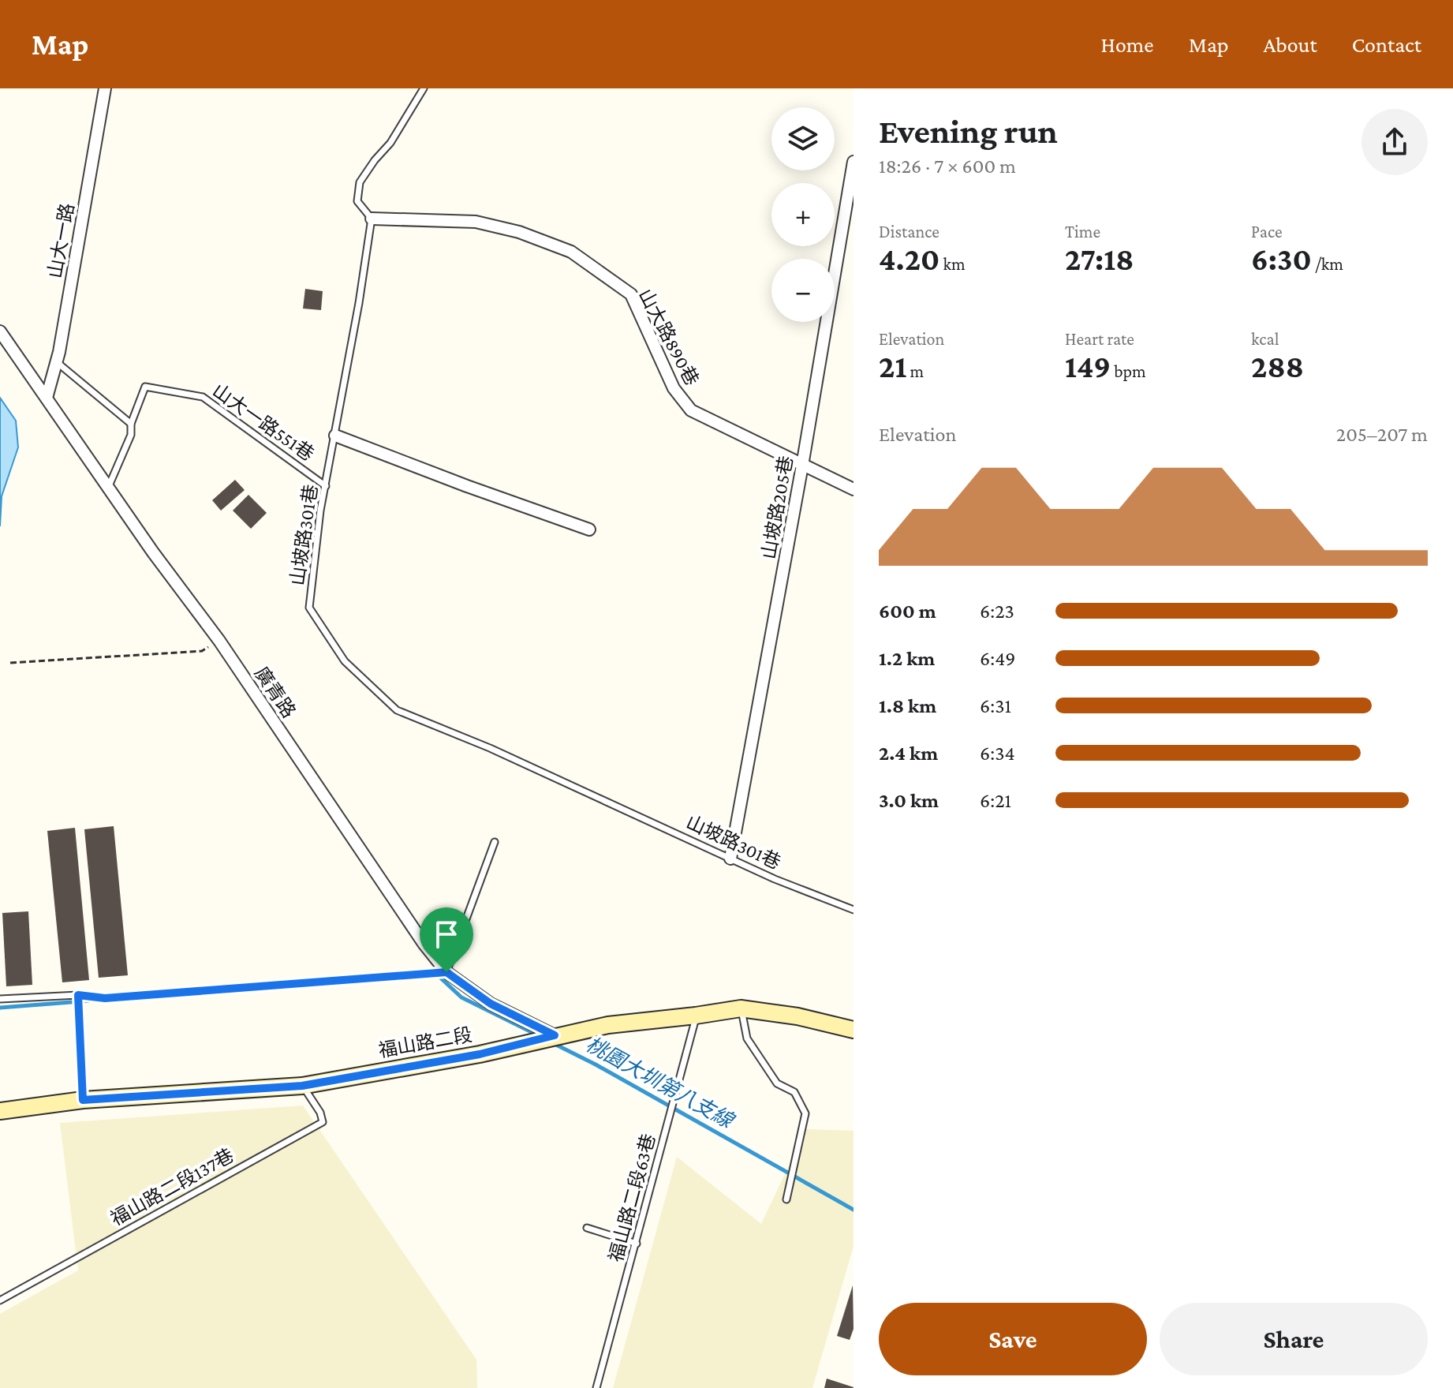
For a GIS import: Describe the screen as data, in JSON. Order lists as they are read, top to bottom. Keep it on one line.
{"streets":{"street":["山大一路","山大路890巷","山坡路205巷","廣青路","福山路二段"],"lane":["山大一路551巷","山坡路301巷","福山路二段137巷","福山路二段63巷"]},"crossings":[["山大一路","廣青路"],["山大路890巷","山坡路205巷"],["山大路890巷","山坡路301巷"],["山大一路551巷","山坡路301巷"],["山大一路551巷","廣青路"],["山坡路205巷","山坡路301巷"],["廣青路","福山路二段"],["福山路二段","福山路二段137巷"],["福山路二段","福山路二段63巷"]],"water":["桃園大圳第八支線"],"page":{"header":"Map","nav":["Home","Map","About","Contact"],"heading":["Evening run","18:26 · 7 × 600 m"],"map_buttons":["+","−"],"stats":[["Distance","4.20 km"],["Time","27:18"],["Pace","6:30 /km"],["Elevation","21 m"],["Heart rate","149 bpm"],["kcal","288"]],"chart":["Elevation","205–207 m"],"list":[{"name":"600 m","note":"6:23"},{"name":"1.2 km","note":"6:49"},{"name":"1.8 km","note":"6:31"},{"name":"2.4 km","note":"6:34"},{"name":"3.0 km","note":"6:21"}],"buttons":["Save","Share"]}}
